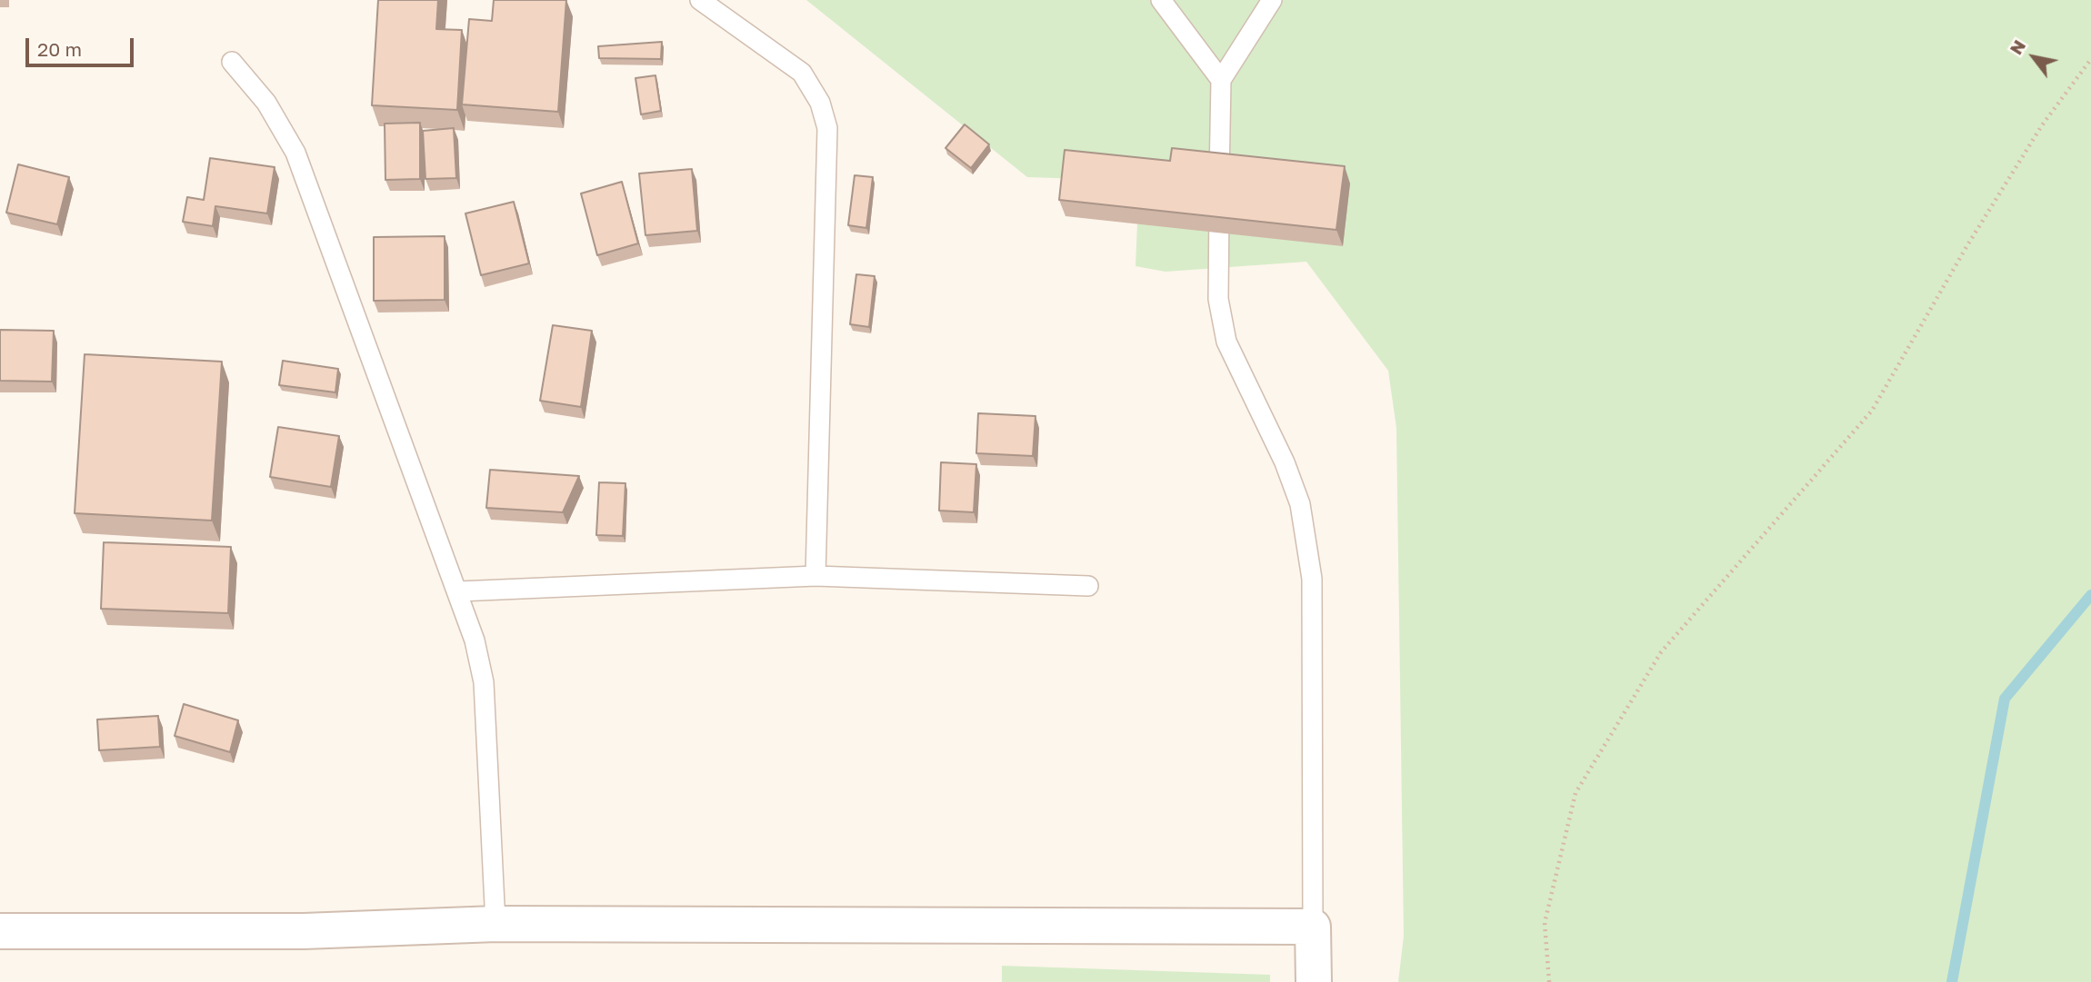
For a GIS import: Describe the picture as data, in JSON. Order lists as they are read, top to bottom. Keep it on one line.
{"scale_bar":"20 m","north":"top left"}
